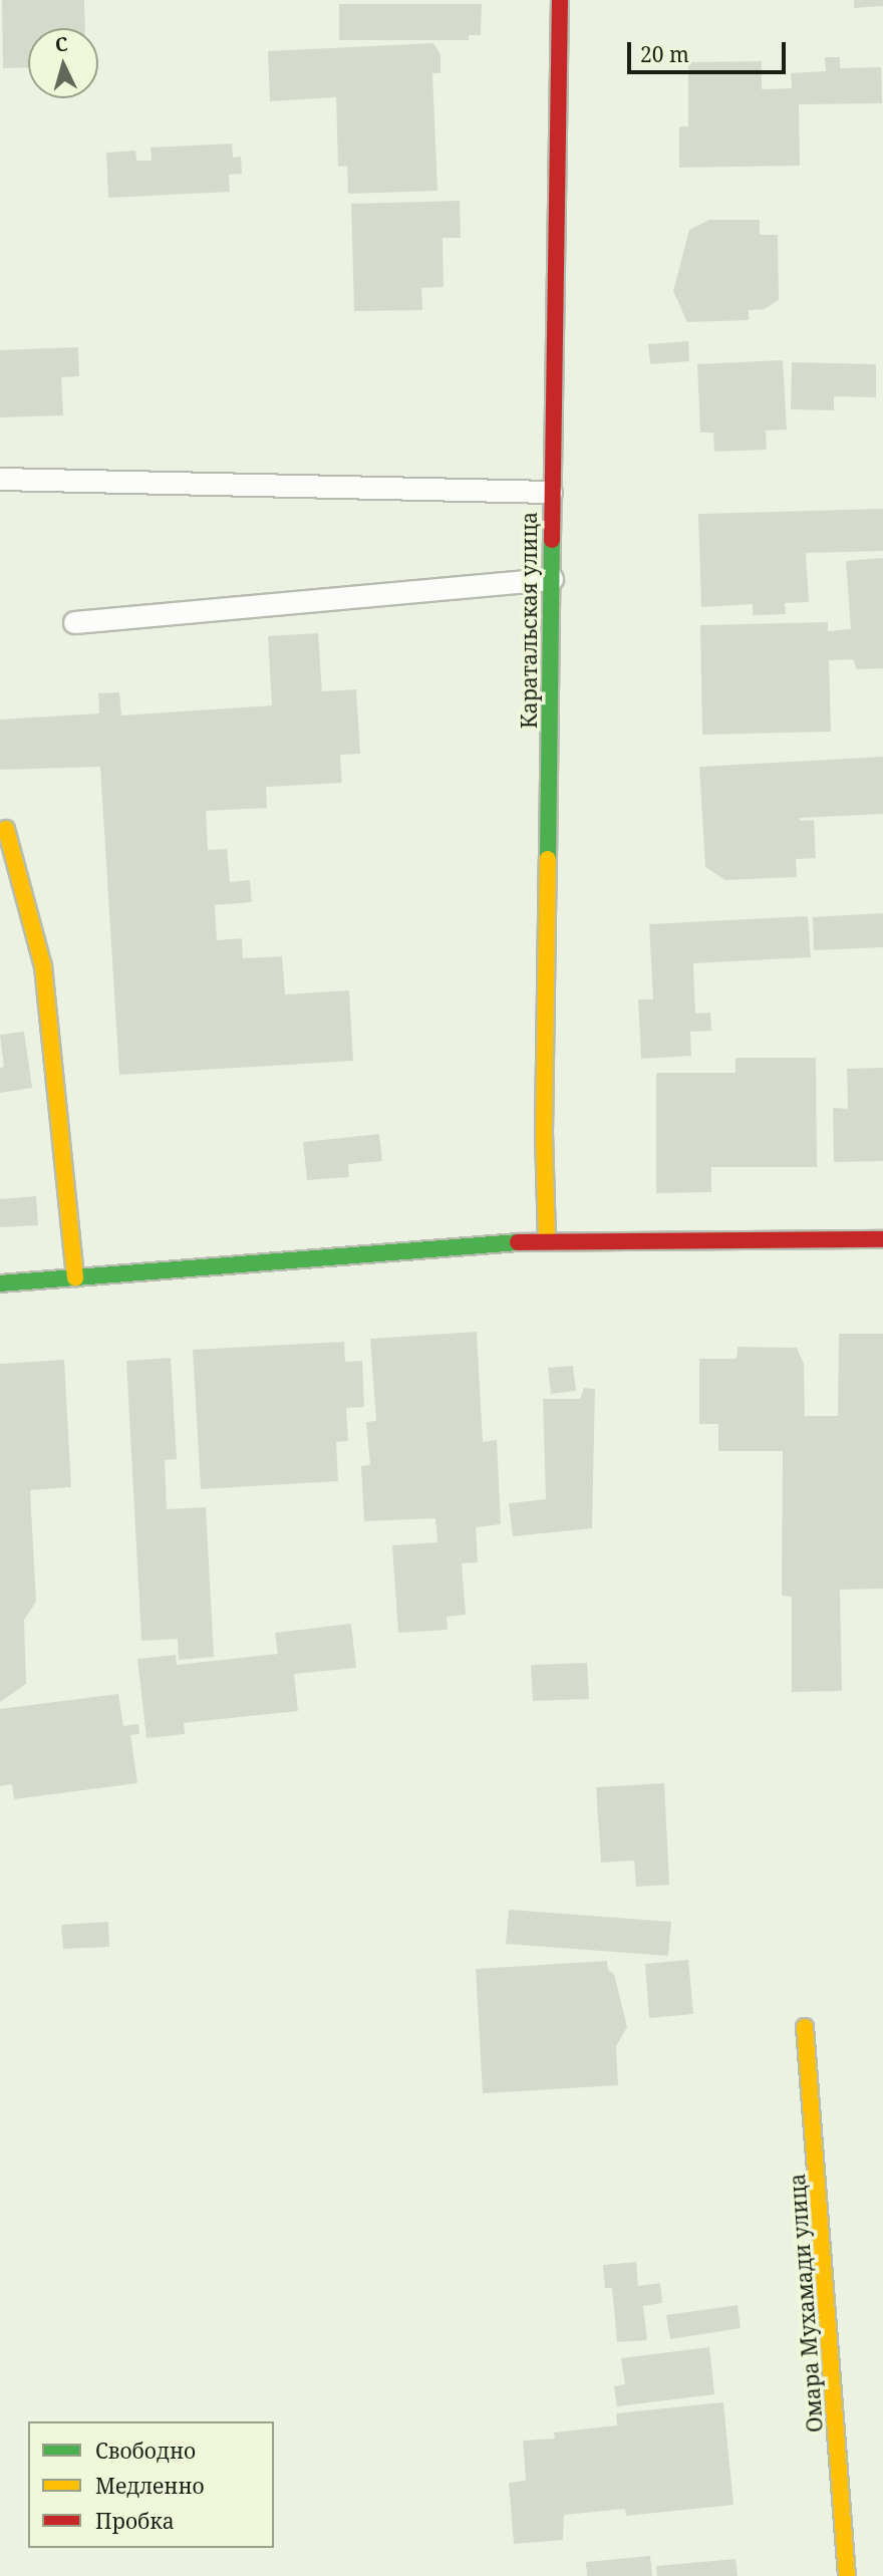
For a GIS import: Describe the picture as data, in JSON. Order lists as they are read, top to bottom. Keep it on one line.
{"streets":{"street":["Каратальская улица","Омара Мухамади улица"]},"legend":["Свободно","Медленно","Пробка"],"scale_bar":"20 m","north":"top"}
